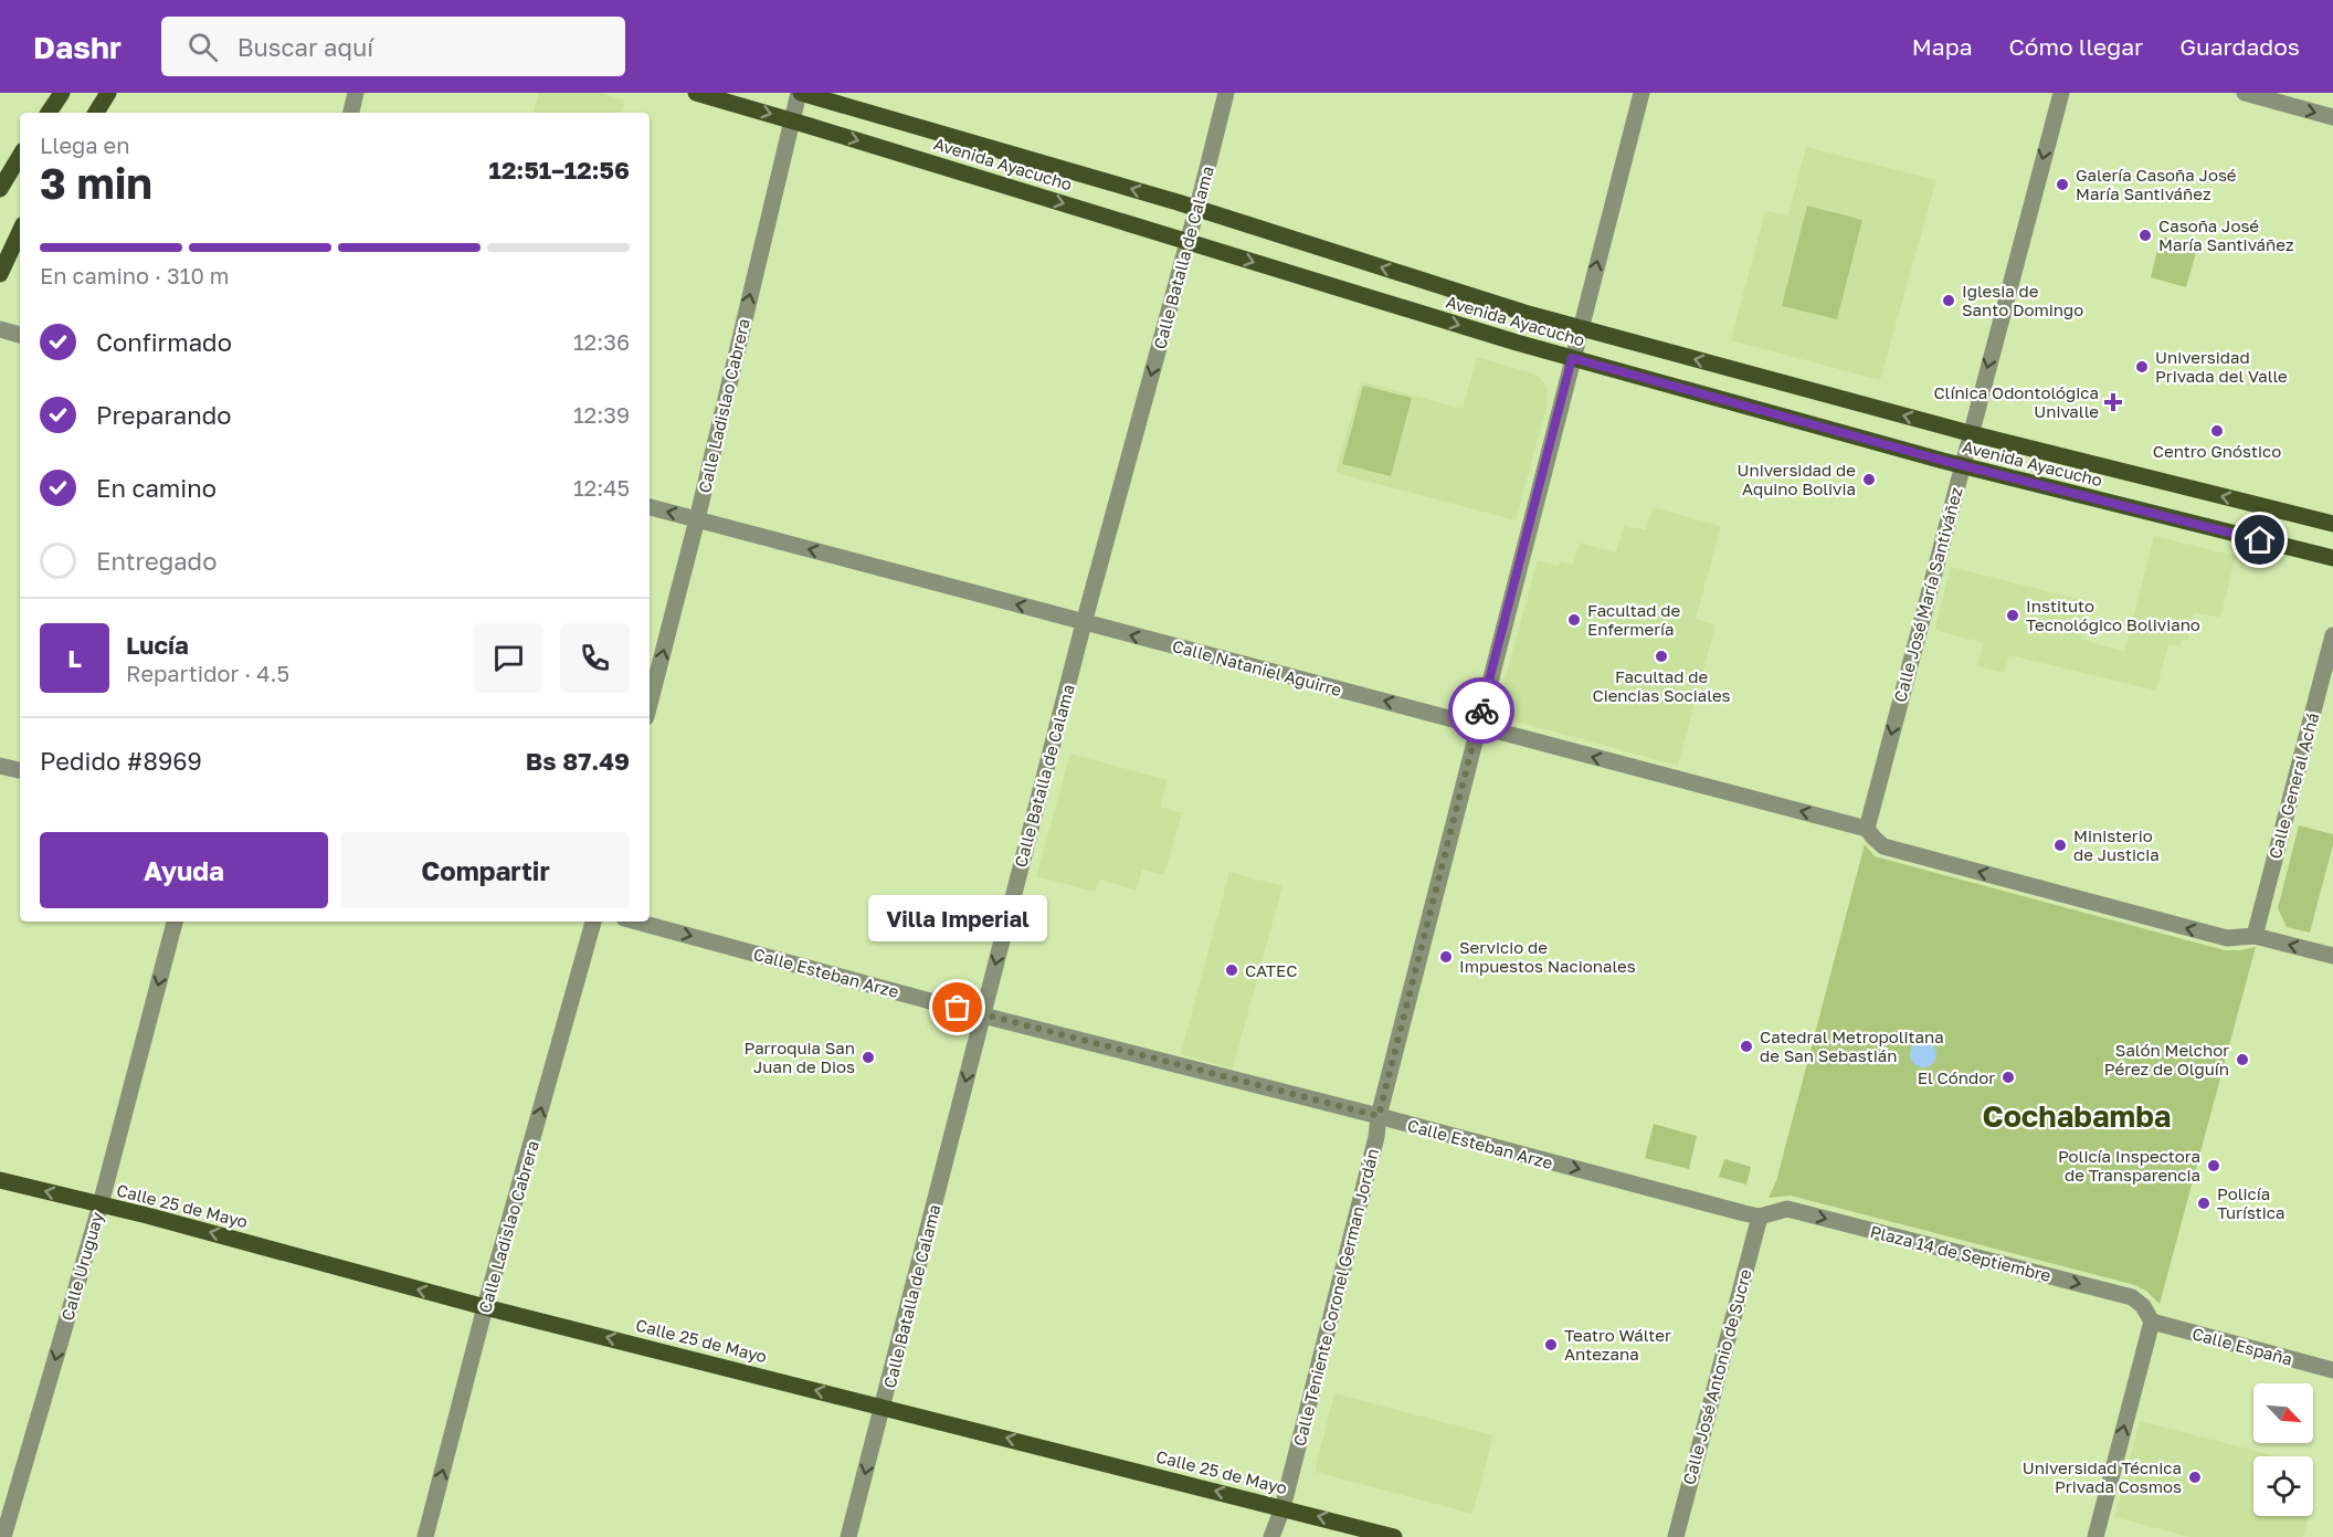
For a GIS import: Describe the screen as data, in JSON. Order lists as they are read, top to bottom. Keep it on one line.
{"streets":{"main road":["Avenida Ayacucho","Calle 25 de Mayo"],"street":["Calle Batalla de Calama","Calle Ladislao Cabrera","Calle José María Santiváñez","Calle Nataniel Aguirre","Calle General Achá","Calle Esteban Arze","Plaza 14 de Septiembre","Calle Uruguay","Calle Teniente Coronel German Jordán","Calle España","Calle José Antonio de Sucre"]},"crossings":[["Avenida Ayacucho","Calle Batalla de Calama"],["Avenida Ayacucho","Calle Ladislao Cabrera"],["Avenida Ayacucho","Calle José María Santiváñez"],["Avenida Ayacucho","Calle Teniente Coronel German Jordán"],["Calle Batalla de Calama","Calle Nataniel Aguirre"],["Calle Batalla de Calama","Calle Esteban Arze"],["Calle Batalla de Calama","Calle 25 de Mayo"],["Calle Ladislao Cabrera","Calle Nataniel Aguirre"],["Calle Ladislao Cabrera","Calle 25 de Mayo"],["Calle José María Santiváñez","Calle Nataniel Aguirre"],["Calle Nataniel Aguirre","Calle Teniente Coronel German Jordán"],["Calle Esteban Arze","Plaza 14 de Septiembre"],["Calle Esteban Arze","Calle Teniente Coronel German Jordán"],["Calle Esteban Arze","Calle José Antonio de Sucre"],["Calle 25 de Mayo","Calle Uruguay"],["Calle 25 de Mayo","Calle Teniente Coronel German Jordán"],["Plaza 14 de Septiembre","Calle España"],["Plaza 14 de Septiembre","Calle José Antonio de Sucre"]],"one_way":["Calle Batalla de Calama","Calle Ladislao Cabrera","Calle José María Santiváñez","Calle Nataniel Aguirre","Calle Esteban Arze","Calle 25 de Mayo","Plaza 14 de Septiembre","Calle Uruguay"],"districts":["Cochabamba"],"places":{"other":["Galería Casoña José María Santiváñez","Casoña José María Santiváñez","Iglesia de Santo Domingo","Universidad Privada del Valle","Centro Gnóstico","Universidad de Aquino Bolivia","Instituto Tecnológico Boliviano","Facultad de Enfermería","Facultad de Ciencias Sociales","Ministerio de Justicia","Servicio de Impuestos Nacionales","CATEC","Villa Imperial","Catedral Metropolitana de San Sebastián","Parroquia San Juan de Dios","Salón Melchor Pérez de Olguín","El Cóndor","Policía Inspectora de Transparencia","Policía Turística","Teatro Wálter Antezana","Universidad Técnica Privada Cosmos"],"health":["Clínica Odontológica Univalle"]},"north":"bottom right","page":{"header":"Dashr","search":"Buscar aquí","nav":["Mapa","Cómo llegar","Guardados"],"heading":["3 min","Llega en","12:51–12:56"],"panel":["Lucía","Repartidor · 4.5","Pedido #8969","Bs 87.49"],"bar":"En camino · 310 m","list":[["Confirmado","12:36"],["Preparando","12:39"],["En camino","12:45"],"Entregado"],"round":"L","buttons":["Ayuda","Compartir"],"bubble":"Villa Imperial"}}
